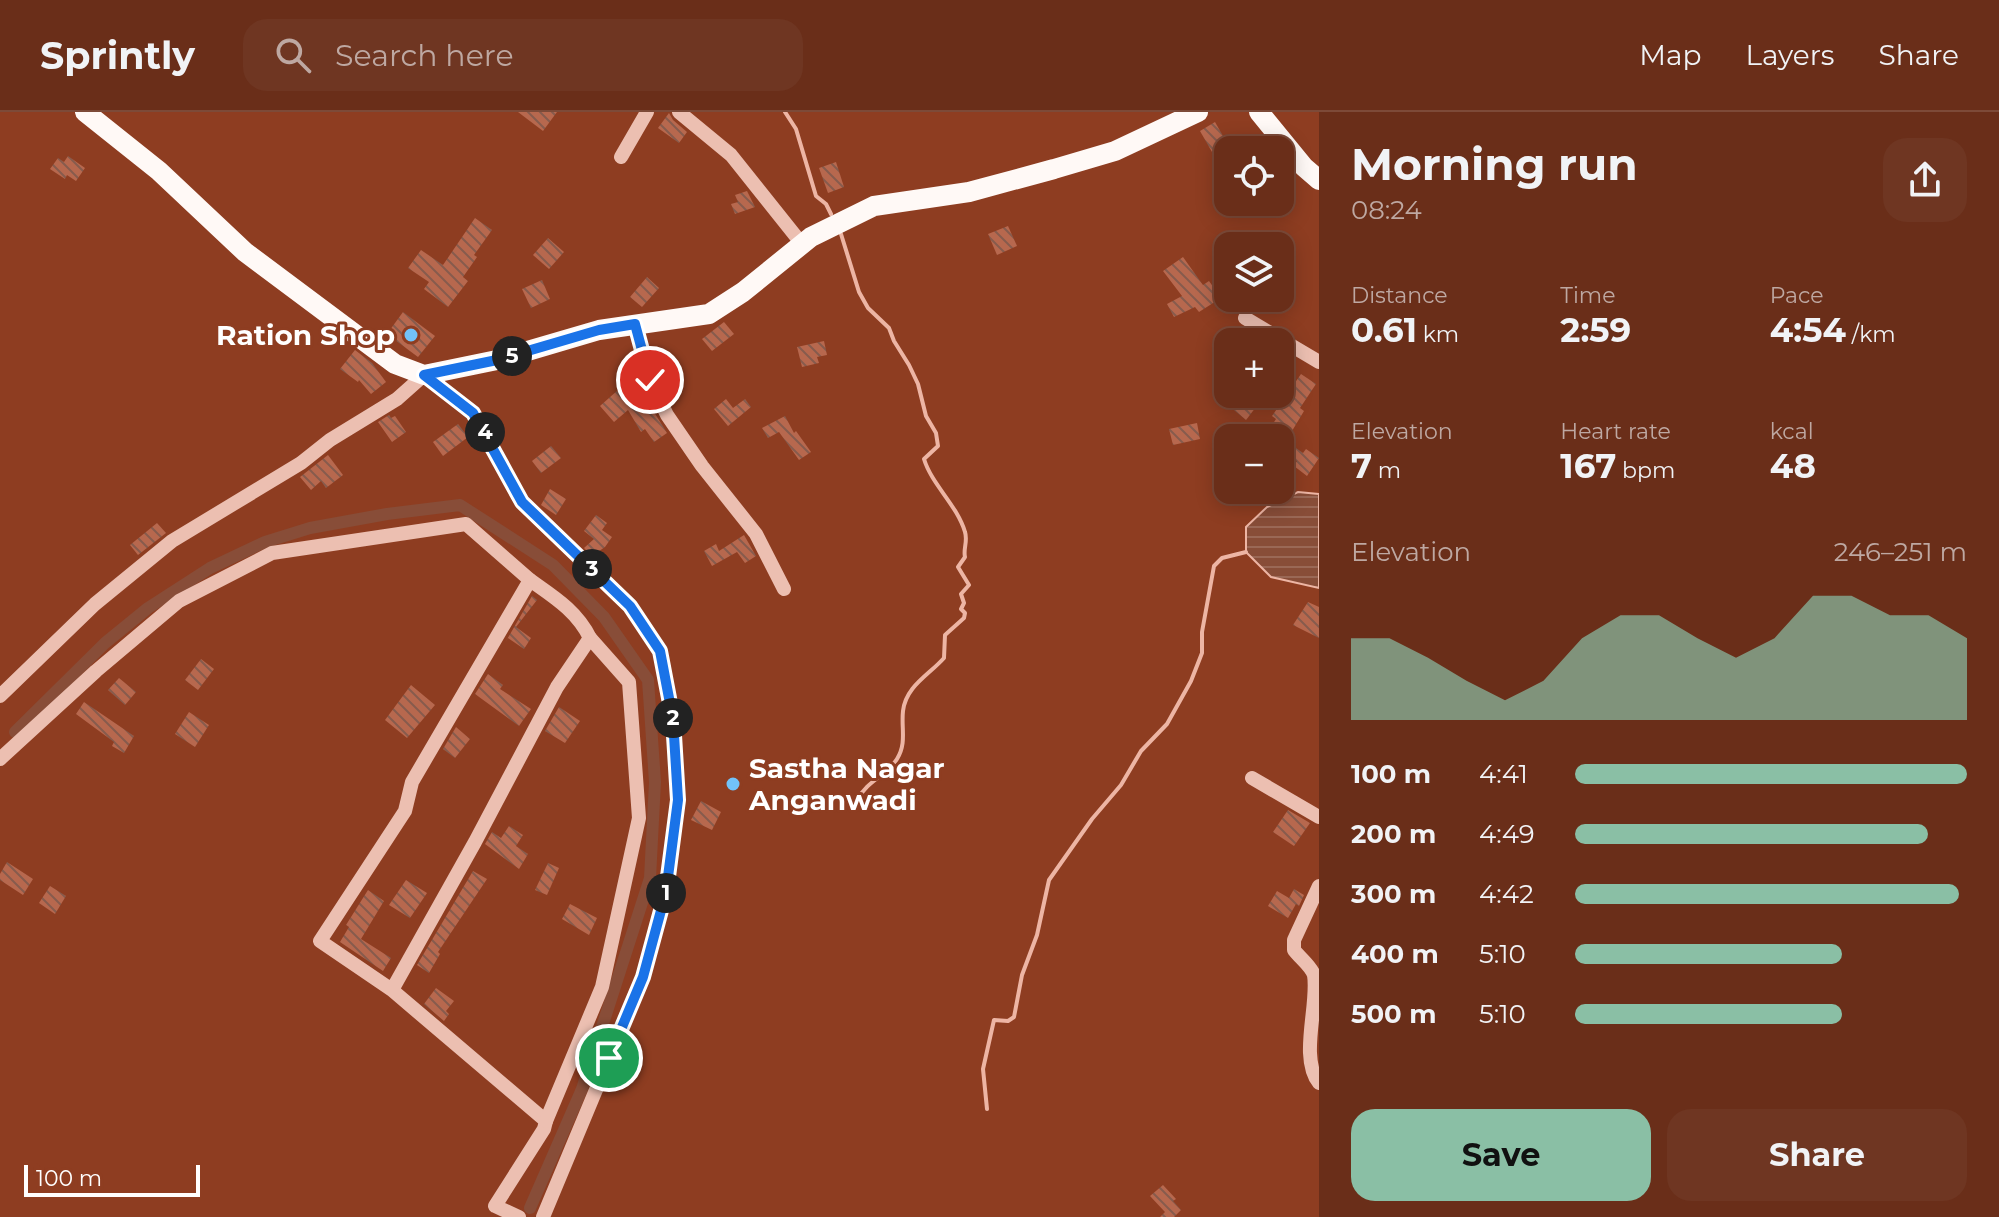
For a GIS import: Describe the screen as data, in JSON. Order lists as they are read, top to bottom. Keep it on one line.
{"places":["Ration Shop","Sastha Nagar Anganwadi"],"scale_bar":"100 m","page":{"header":"Sprintly","search":"Search here","nav":["Map","Layers","Share"],"heading":["Morning run","08:24"],"map_buttons":["+","−"],"stats":[["Distance","0.61 km"],["Time","2:59"],["Pace","4:54 /km"],["Elevation","7 m"],["Heart rate","167 bpm"],["kcal","48"]],"pins":["5","4","3","2","1"],"chart":["Elevation","246–251 m"],"list":[{"name":"100 m","note":"4:41"},{"name":"200 m","note":"4:49"},{"name":"300 m","note":"4:42"},{"name":"400 m","note":"5:10"},{"name":"500 m","note":"5:10"}],"buttons":["Save","Share"],"scale":"100 m"}}
